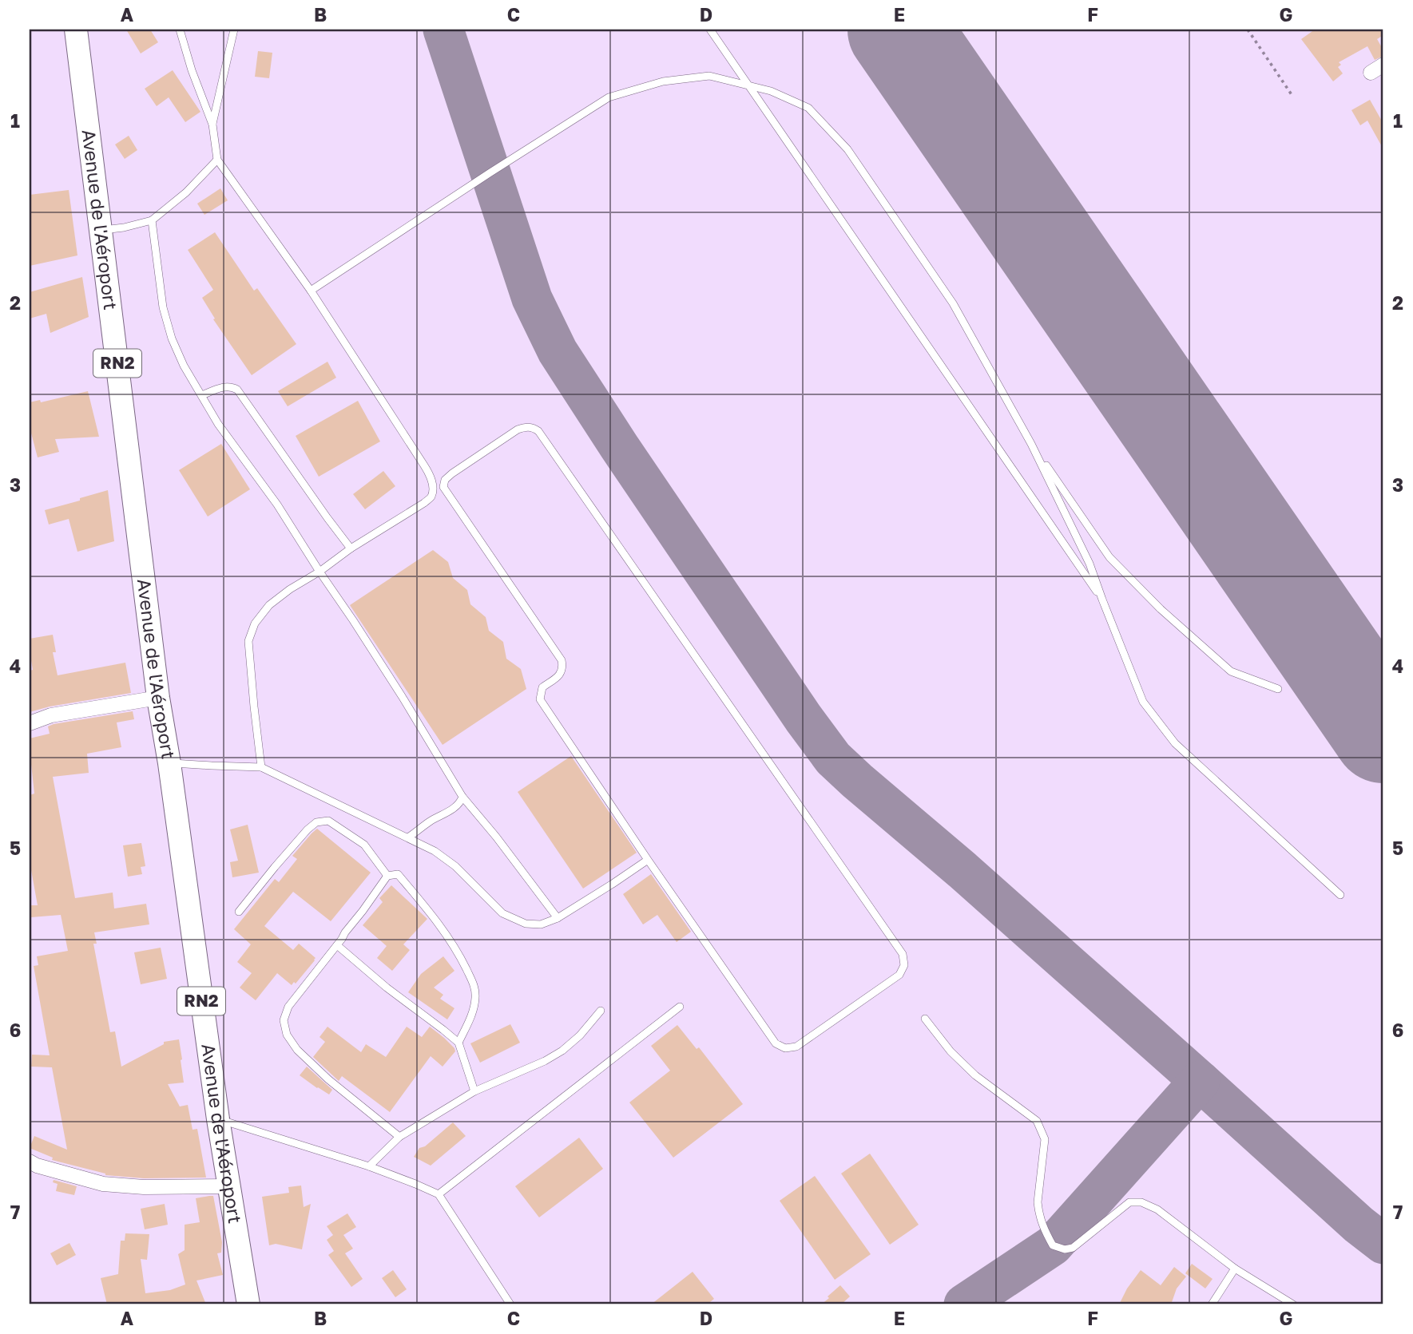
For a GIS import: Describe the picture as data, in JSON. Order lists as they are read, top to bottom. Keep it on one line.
{"streets":{"highway":["Avenue de l'Aéroport","RN2"]},"grid":{"columns":["A","B","C","D","E","F","G"],"rows":["1","2","3","4","5","6","7"]}}
